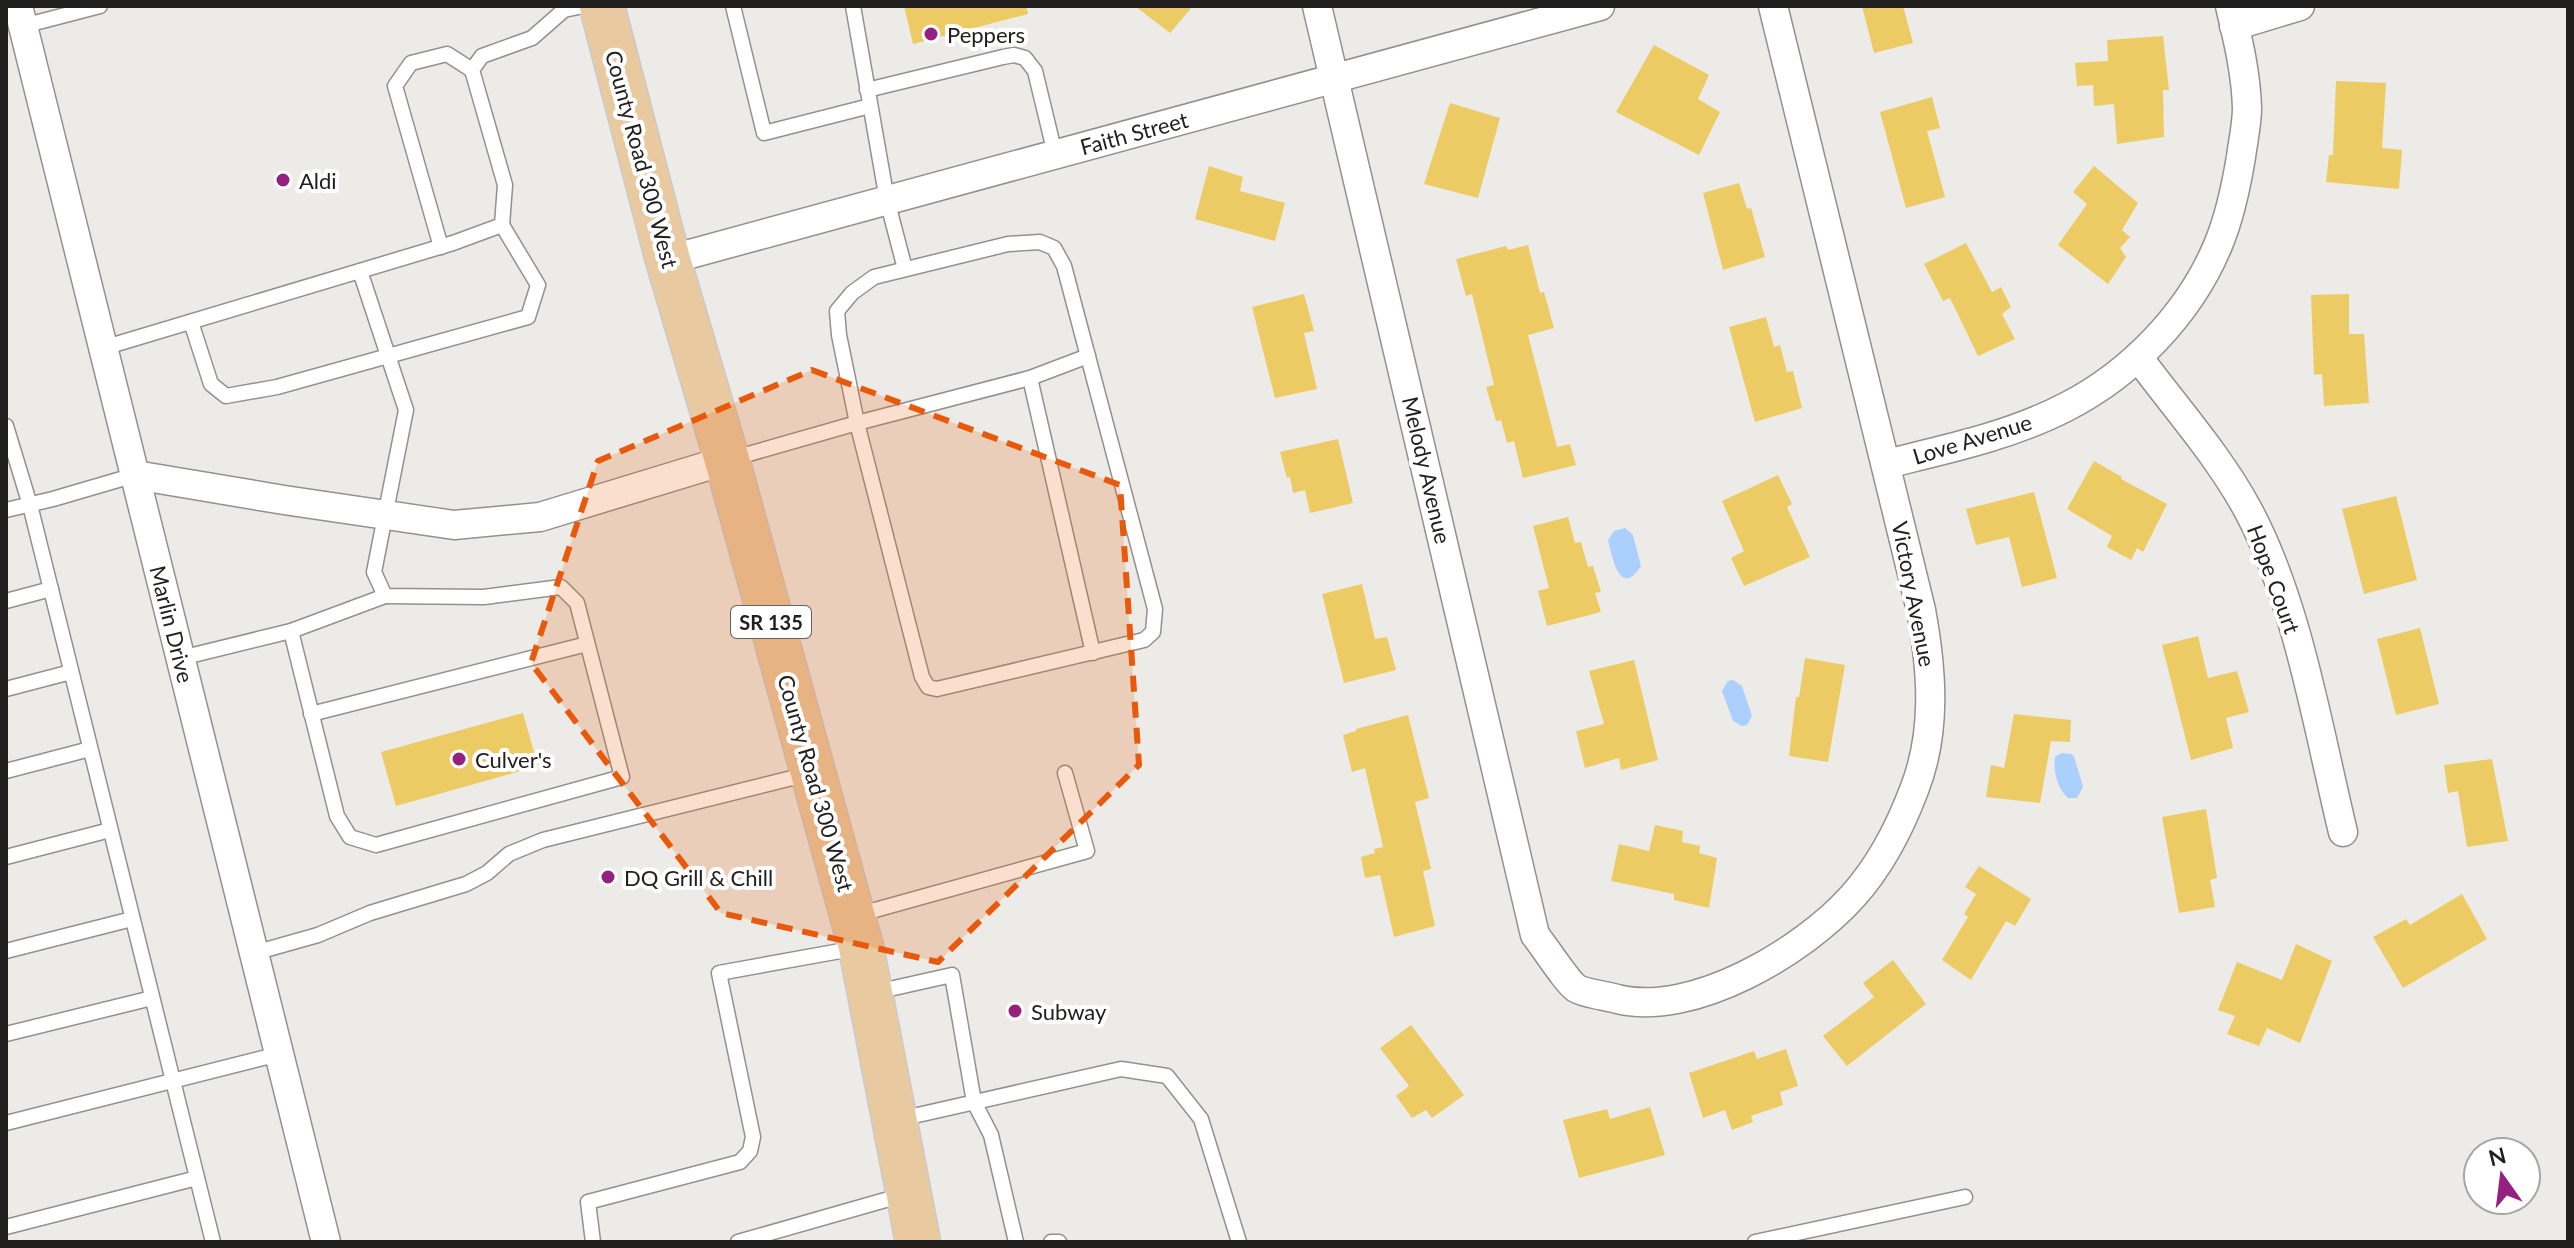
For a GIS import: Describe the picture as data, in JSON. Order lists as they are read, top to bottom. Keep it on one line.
{"streets":{"main road":["County Road 300 West","SR 135"],"street":["Faith Street","Love Avenue","Melody Avenue","Hope Court","Victory Avenue","Marlin Drive"]},"crossings":[["Faith Street","County Road 300 West"],["Faith Street","Melody Avenue"],["Love Avenue","Hope Court"],["Love Avenue","Victory Avenue"],["Melody Avenue","Victory Avenue"]],"places":["Peppers","Aldi","Culver's","DQ Grill & Chill","Subway"],"north":"top"}
